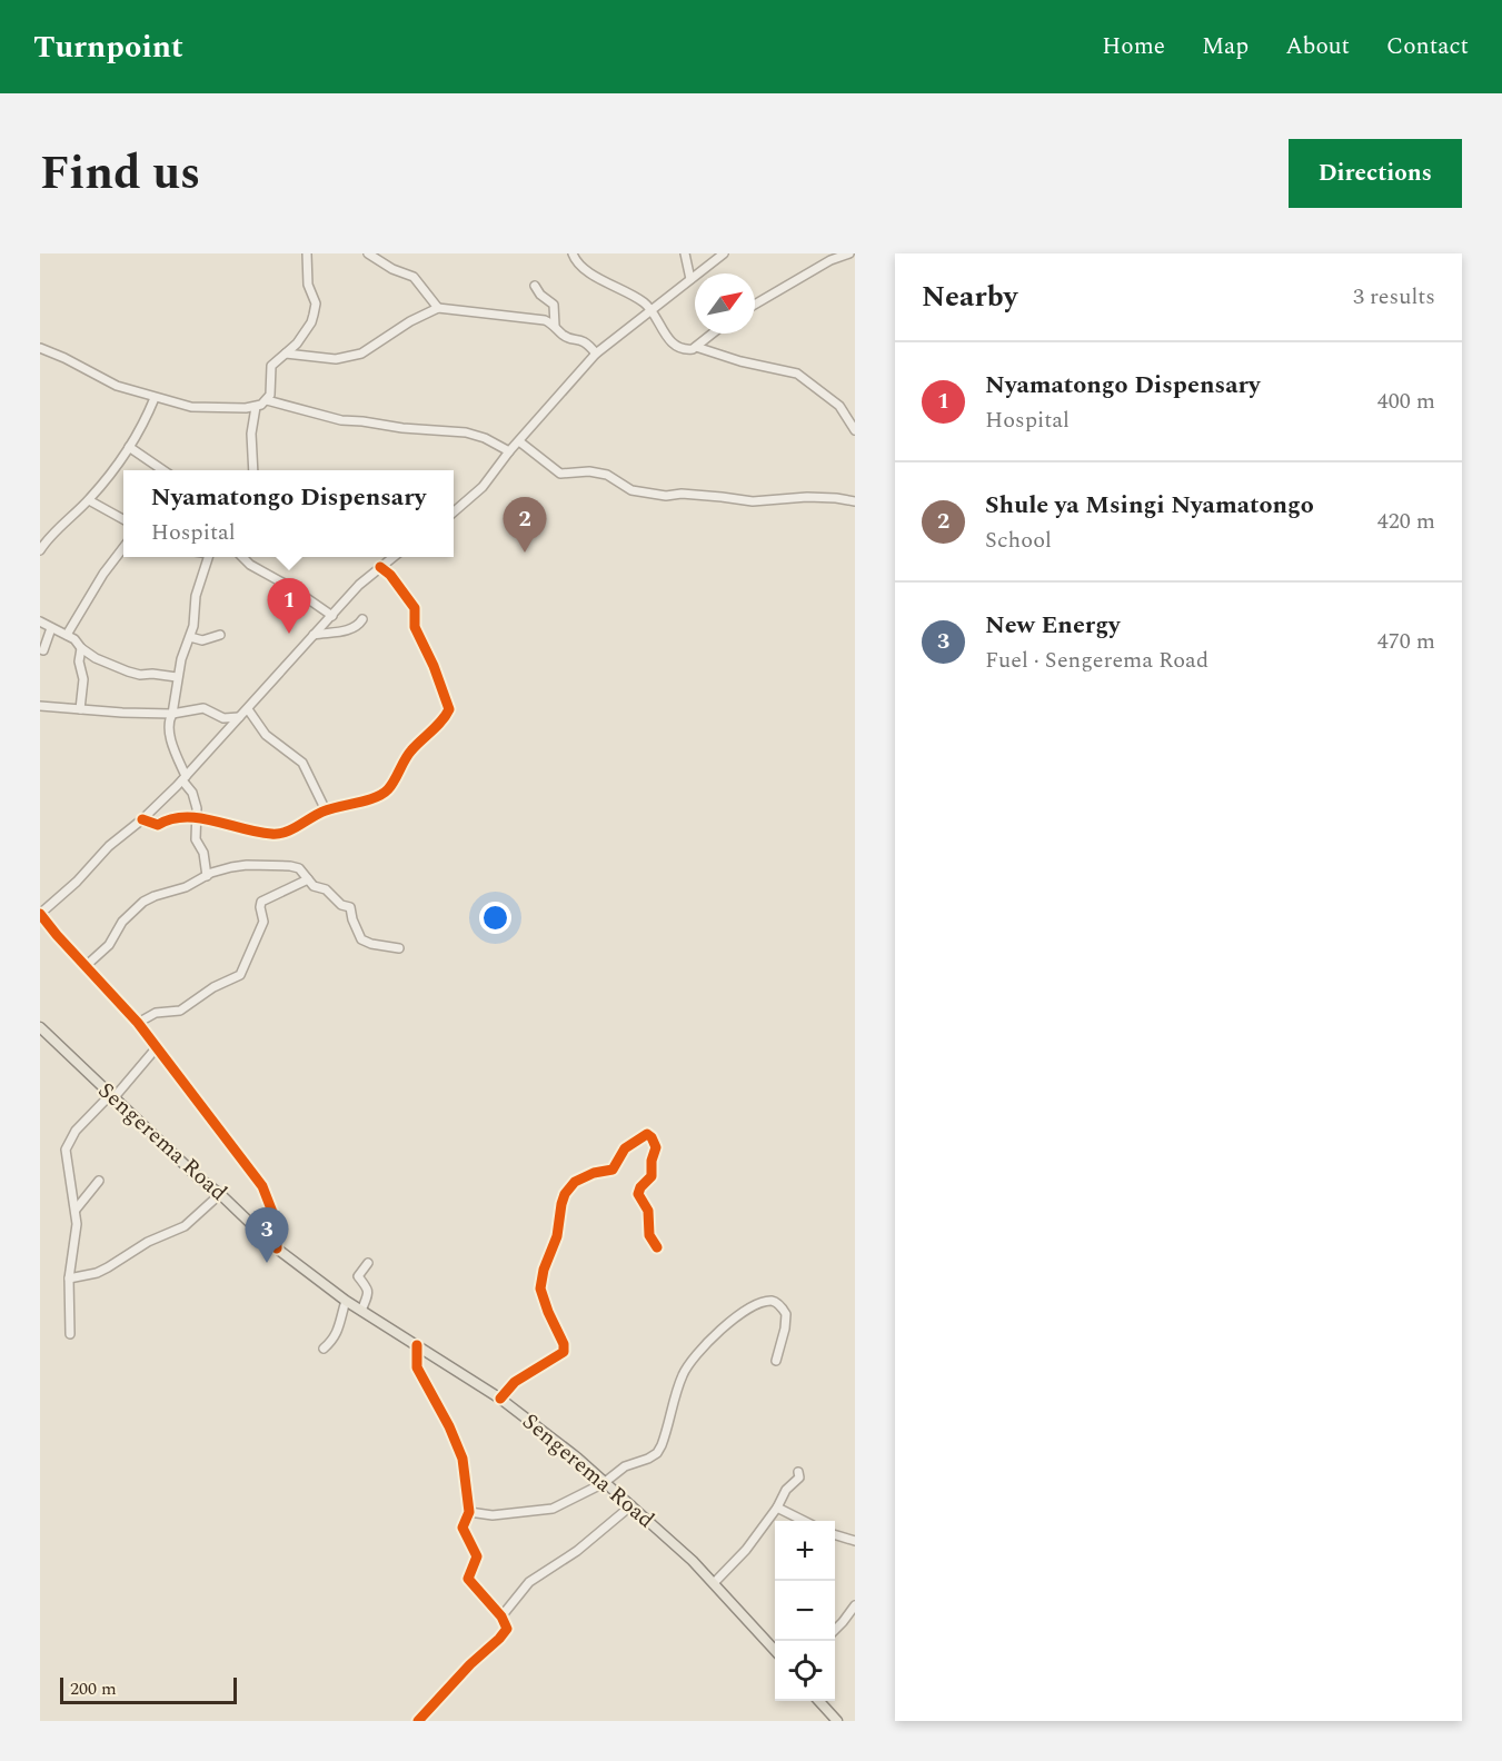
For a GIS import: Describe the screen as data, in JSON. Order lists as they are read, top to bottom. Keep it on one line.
{"streets":{"main road":["Sengerema Road"]},"scale_bar":"200 m","north":"top right","page":{"header":"Turnpoint","nav":["Home","Map","About","Contact"],"title":"Find us","buttons":"Directions","heading":["Nearby","3 results"],"list":[{"mark":"1","name":"Nyamatongo Dispensary","note":"Hospital","value":"400 m"},{"mark":"2","name":"Shule ya Msingi Nyamatongo","note":"School","value":"420 m"},{"mark":"3","name":"New Energy","note":"Fuel · Sengerema Road","value":"470 m"}],"popup":["Nyamatongo Dispensary","Hospital"],"pins":["2","1","3"],"map_buttons":["+","−"],"scale":"200 m"}}
